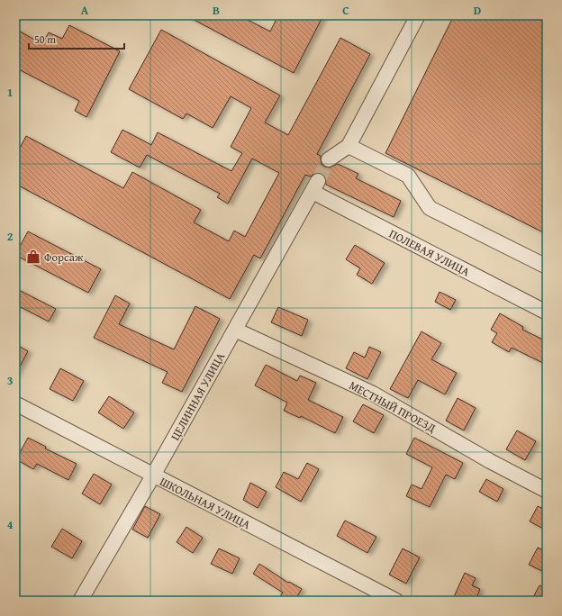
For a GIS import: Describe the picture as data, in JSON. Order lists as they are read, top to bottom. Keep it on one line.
{"streets":{"street":["ПОЛЕВАЯ УЛИЦА","ЦЕЛИННАЯ УЛИЦА","МЕСТНЫЙ ПРОЕЗД","ШКОЛЬНАЯ УЛИЦА"]},"crossings":[["ПОЛЕВАЯ УЛИЦА","ЦЕЛИННАЯ УЛИЦА"],["ЦЕЛИННАЯ УЛИЦА","МЕСТНЫЙ ПРОЕЗД"],["ЦЕЛИННАЯ УЛИЦА","ШКОЛЬНАЯ УЛИЦА"]],"places":{"shop":["Форсаж"]},"scale_bar":"50 m","grid":{"columns":["A","B","C","D"],"rows":["1","2","3","4"]}}
